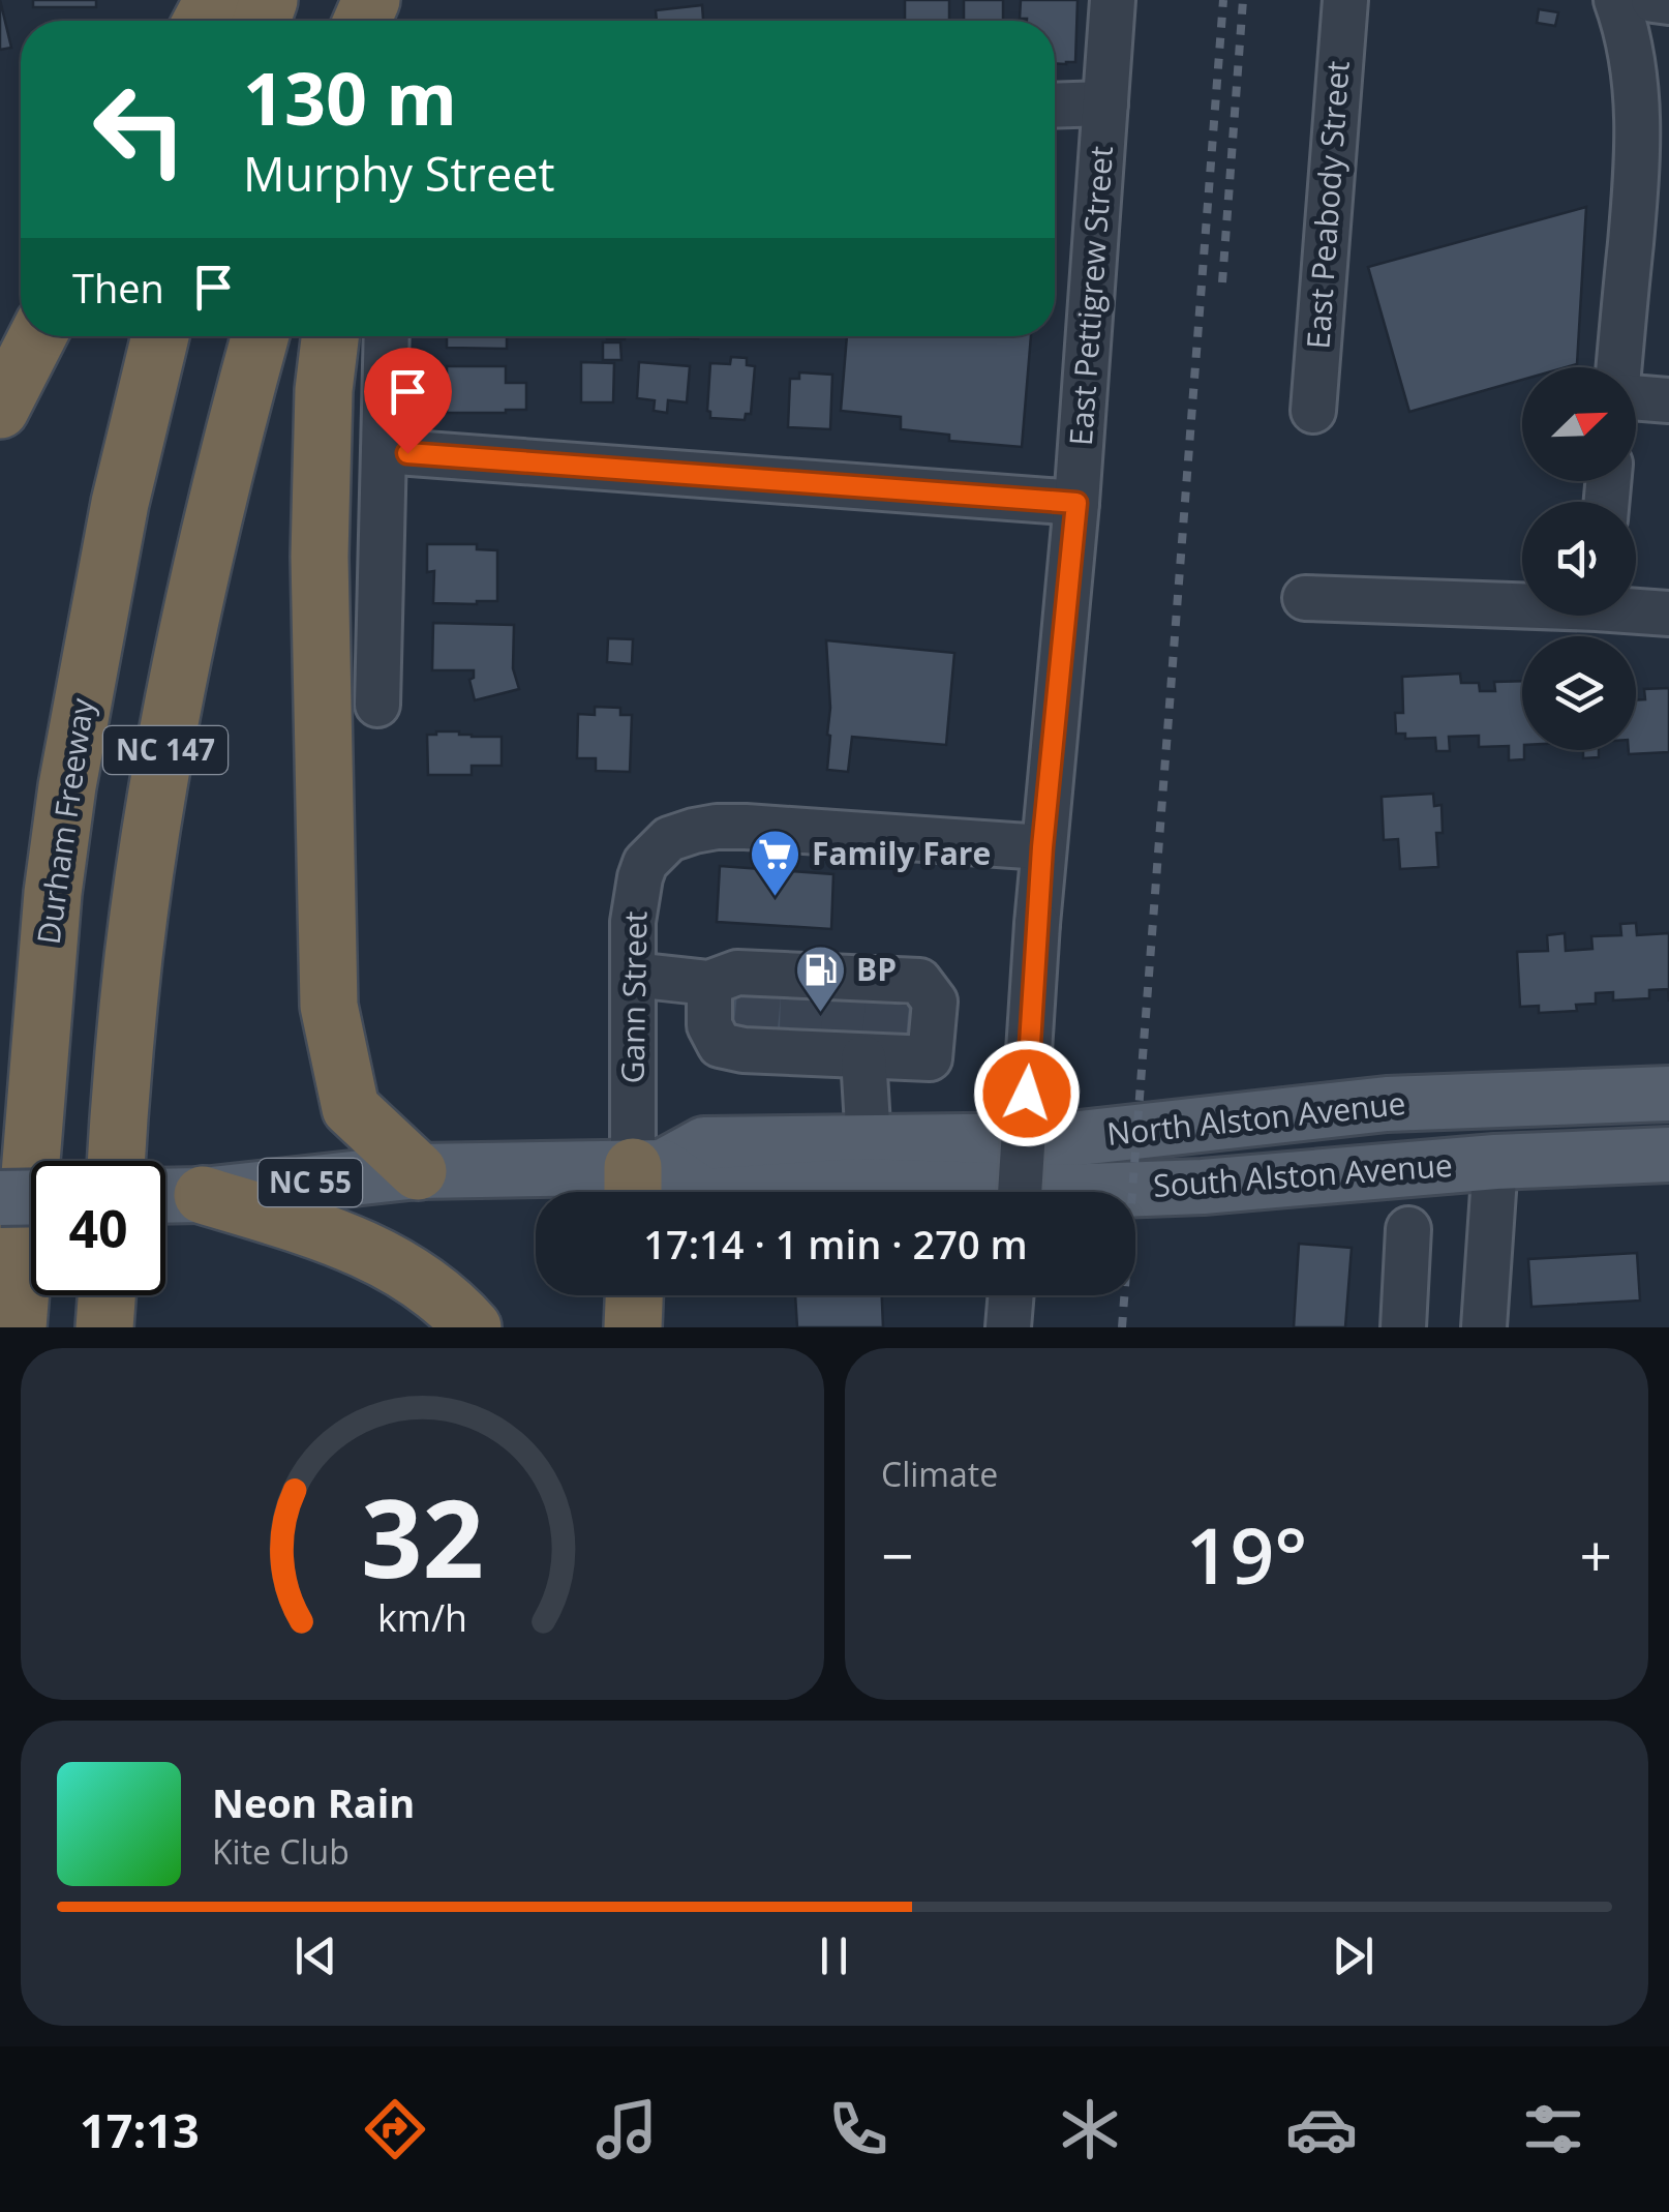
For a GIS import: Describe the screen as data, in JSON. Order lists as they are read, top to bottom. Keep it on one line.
{"streets":{"highway":["NC 147","Durham Freeway"],"main road":["North Alston Avenue","South Alston Avenue","NC 55"],"street":["East Peabody Street","East Pettigrew Street","Gann Street"]},"crossings":[["East Pettigrew Street","Gann Street"],["Gann Street","North Alston Avenue"],["Gann Street","South Alston Avenue"],["Gann Street","NC 55"],["North Alston Avenue","South Alston Avenue"],["North Alston Avenue","NC 55"],["South Alston Avenue","NC 55"]],"places":{"supermarket":["Family Fare"],"fuel station":["BP"]},"north":"top right","page":{"turn":["130 m","Murphy Street"],"then":"Then","limit":"40","trip":"17:14 · 1 min · 270 m","tile":"Climate","heat":["−","19°","+"],"song":["Neon Rain","Kite Club"],"tabs":"17:13","gauge":["32","km/h"]}}
